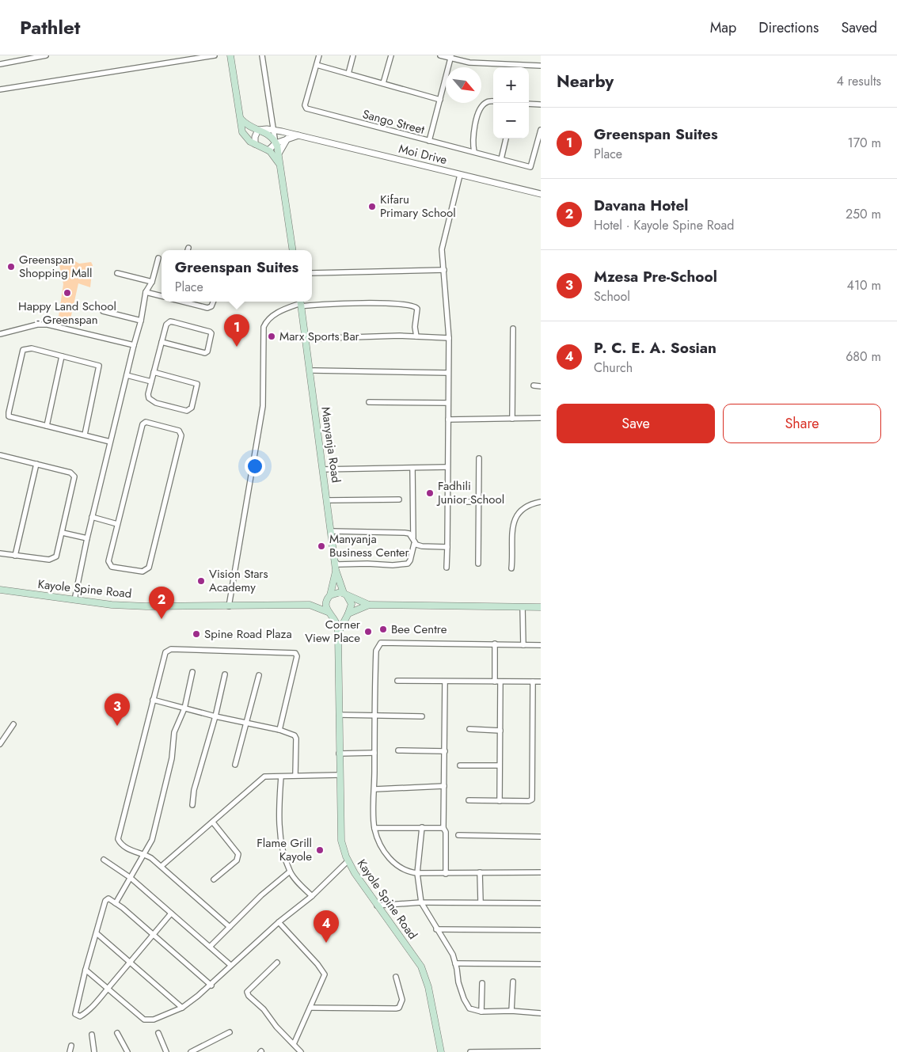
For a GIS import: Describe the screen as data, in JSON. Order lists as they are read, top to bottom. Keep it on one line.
{"streets":{"main road":["Manyanja Road","Kayole Spine Road"],"street":["Sango Street","Moi Drive"]},"places":["Kifaru Primary School","Greenspan Shopping Mall","Happy Land School - Greenspan","Marx Sports Bar","Fadhili Junior School","Manyanja Business Center","Vision Stars Academy","Bee Centre","Corner View Place","Spine Road Plaza","Flame Grill Kayole"],"north":"bottom right","page":{"header":"Pathlet","nav":["Map","Directions","Saved"],"heading":["Nearby","4 results"],"map_buttons":["+","−"],"list":[{"mark":"1","name":"Greenspan Suites","note":"Place","value":"170 m"},{"mark":"2","name":"Davana Hotel","note":"Hotel · Kayole Spine Road","value":"250 m"},{"mark":"3","name":"Mzesa Pre-School","note":"School","value":"410 m"},{"mark":"4","name":"P. C. E. A. Sosian","note":"Church","value":"680 m"}],"popup":["Greenspan Suites","Place"],"pins":["1","2","3","4"],"buttons":["Save","Share"]}}
